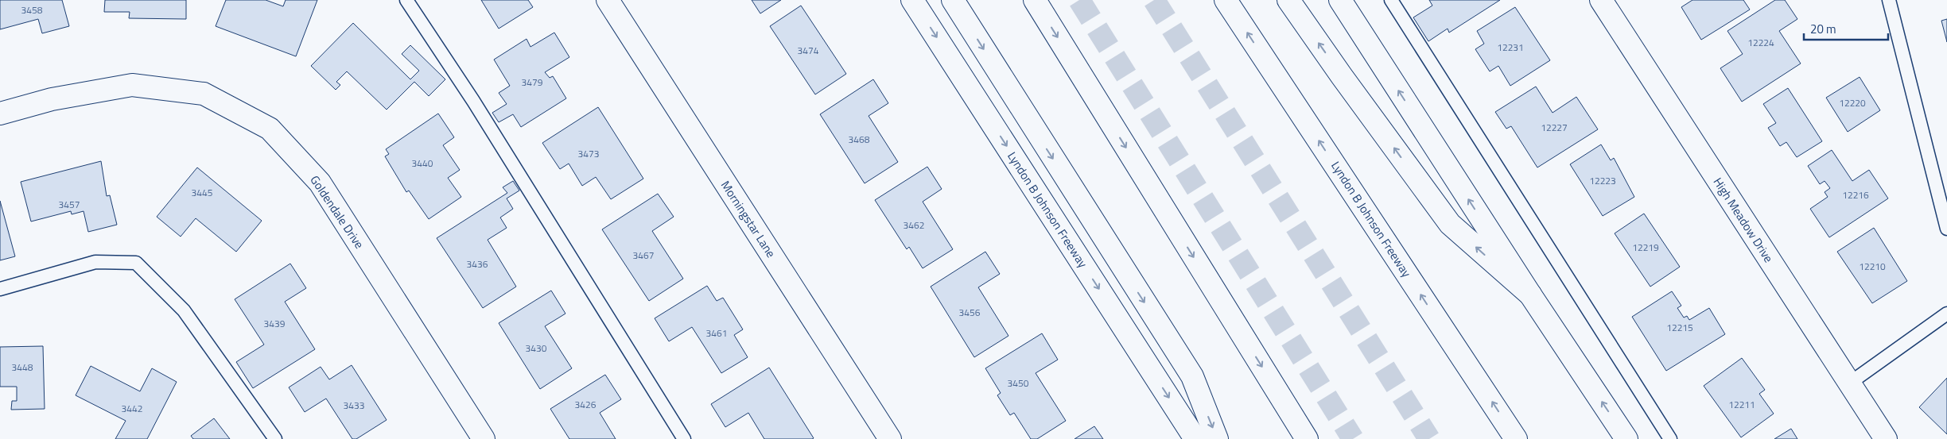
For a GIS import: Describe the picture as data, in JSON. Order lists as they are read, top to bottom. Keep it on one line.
{"streets":{"main road":["Lyndon B Johnson Freeway","Goldendale Drive","Morningstar Lane","High Meadow Drive"]},"house_numbers":["3458","12224","12231","3474","3479","12220","12227","3468","3473","3440","12223","3445","12216","3457","3462","12219","3467","3436","12210","3456","3439","12215","3461","3430","3448","3450","3426","12211","3433","3442"],"scale_bar":"20 m"}
